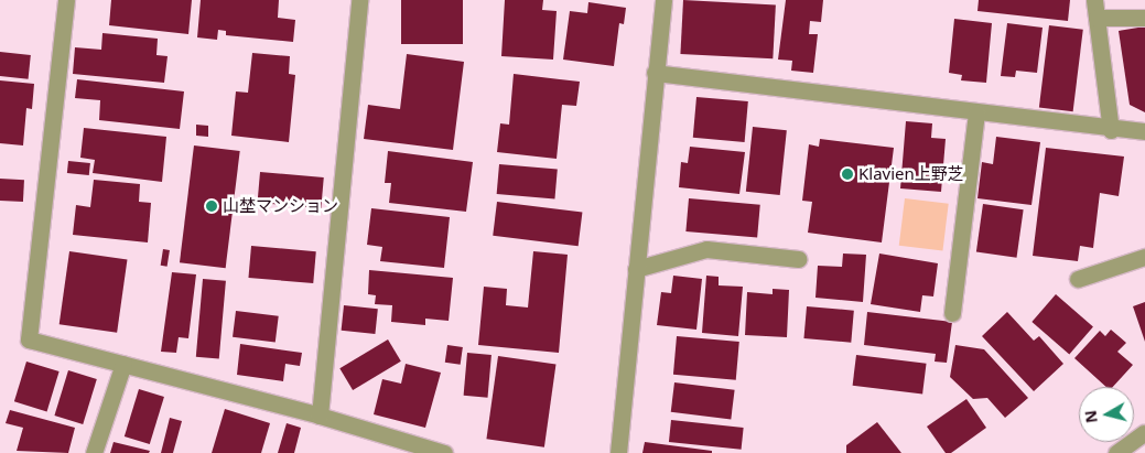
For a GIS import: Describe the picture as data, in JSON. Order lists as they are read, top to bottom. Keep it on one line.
{"places":["Klavien上野芝","山埜マンション"],"north":"left"}
